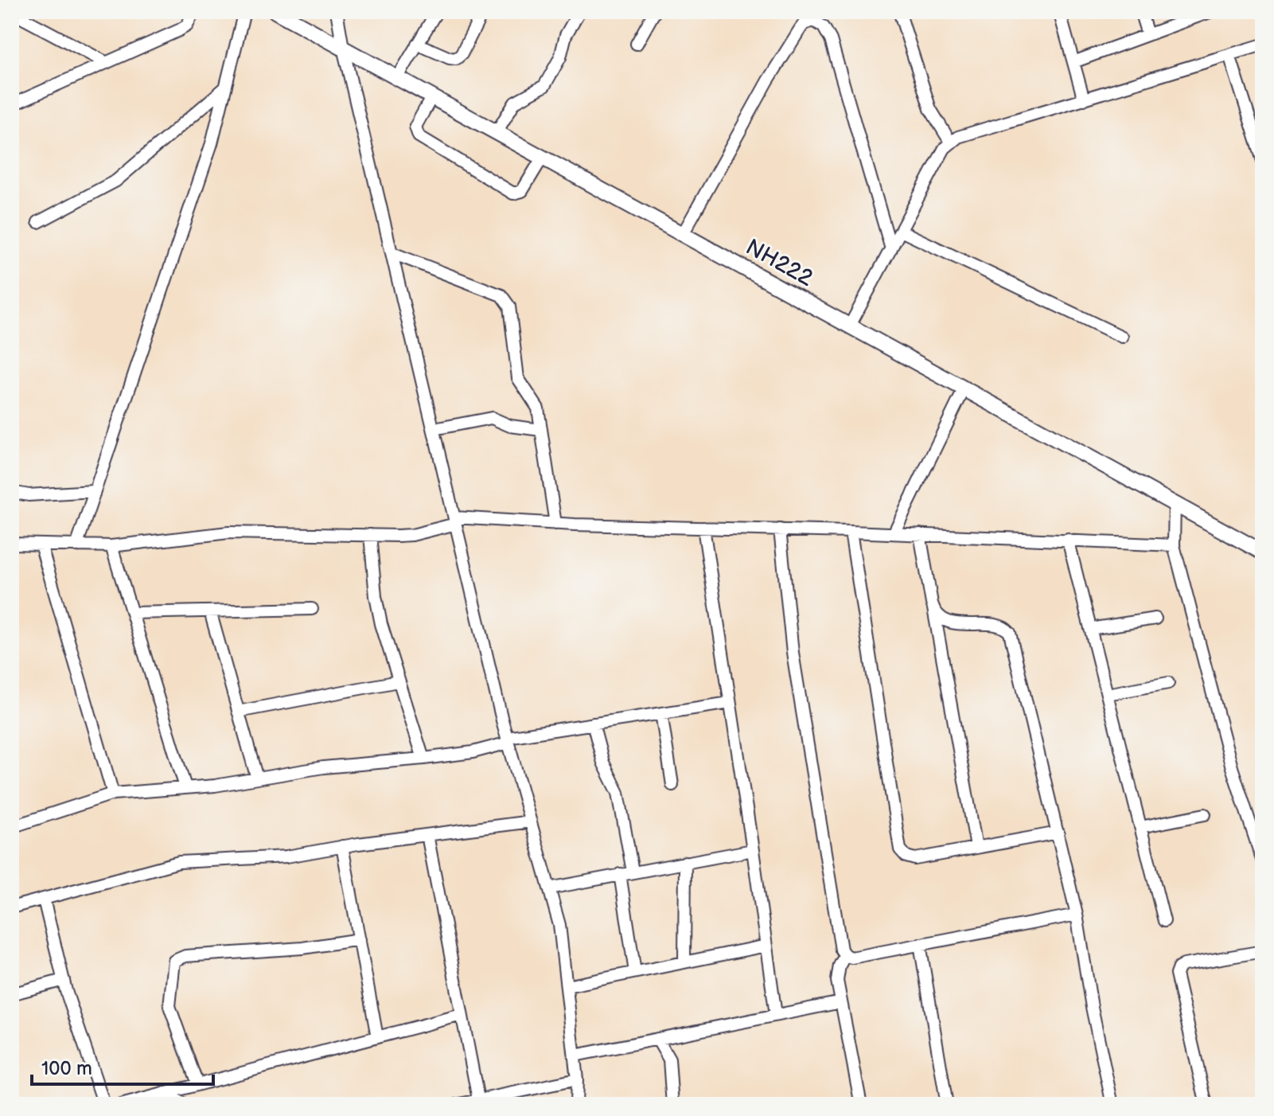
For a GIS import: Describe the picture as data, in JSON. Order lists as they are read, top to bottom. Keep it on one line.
{"streets":{"main road":["NH222"]},"scale_bar":"100 m"}
